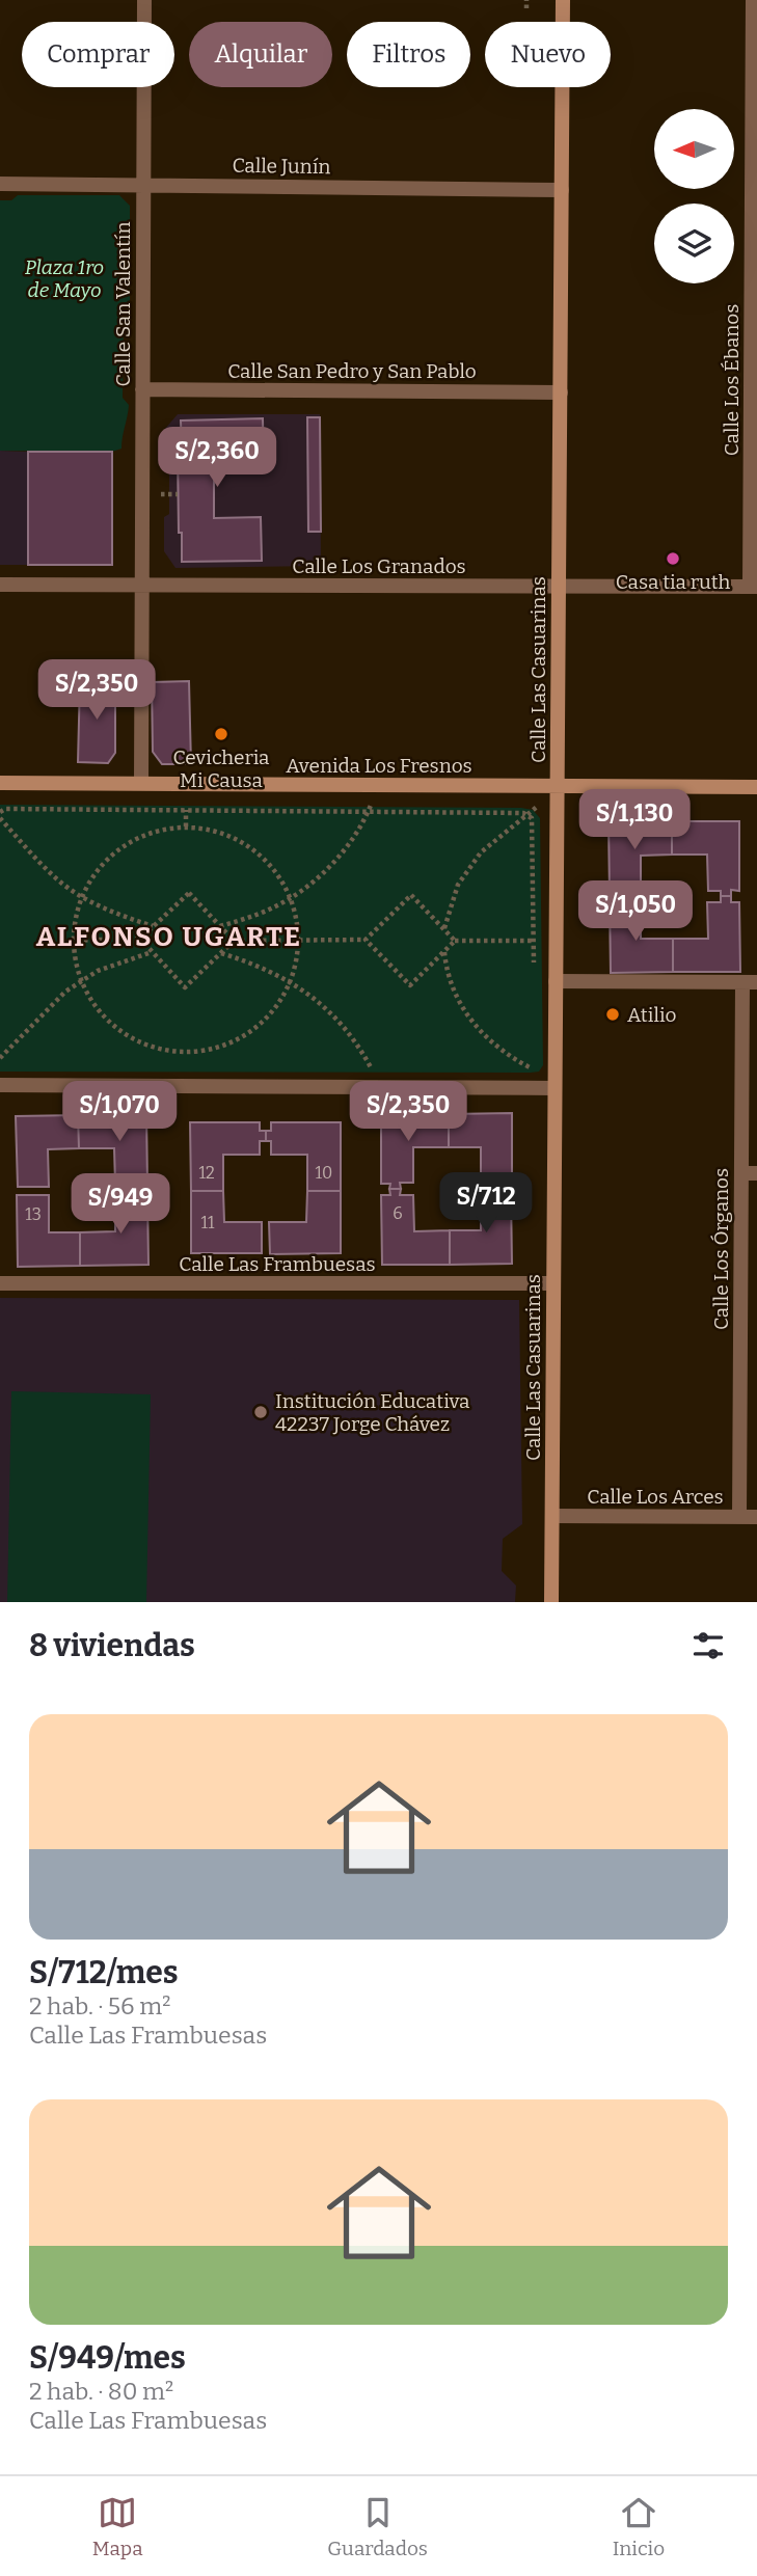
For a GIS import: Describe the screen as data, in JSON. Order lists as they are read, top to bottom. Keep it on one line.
{"streets":{"street":["Calle Junín","Calle San Valentín","Calle San Pedro y San Pablo","Calle Los Ébanos","Calle Los Granados","Calle Las Casuarinas","Avenida Los Fresnos","Calle Los Órganos","Calle Las Frambuesas","Calle Los Arces"]},"crossings":[["Calle Junín","Calle San Valentín"],["Calle Junín","Calle Las Casuarinas"],["Calle San Valentín","Calle San Pedro y San Pablo"],["Calle San Valentín","Calle Los Granados"],["Calle San Valentín","Avenida Los Fresnos"],["Calle San Pedro y San Pablo","Calle Las Casuarinas"],["Calle Los Ébanos","Calle Los Granados"],["Calle Los Granados","Calle Las Casuarinas"],["Calle Las Casuarinas","Avenida Los Fresnos"],["Calle Las Casuarinas","Calle Las Frambuesas"],["Calle Las Casuarinas","Calle Los Arces"],["Calle Los Órganos","Calle Los Arces"]],"districts":["ALFONSO UGARTE"],"parks":["Plaza 1ro de Mayo"],"places":["Casa tia ruth","Cevicheria Mi Causa","Atilio","Institución Educativa 42237 Jorge Chávez"],"house_numbers":["12","10","6","13","11"],"north":"left","page":{"chip":["Comprar","Alquilar","Filtros","Nuevo"],"price":["S/2,360","S/2,350","S/1,130","S/1,050","S/1,070","S/2,350","S/712","S/949"],"heading":"8 viviendas","list":[{"name":"S/712/mes","note":"2 hab. · 56 m² · Calle Las Frambuesas"},{"name":"S/949/mes","note":"2 hab. · 80 m² · Calle Las Frambuesas"}],"tabs":["Mapa","Guardados","Inicio"]}}
